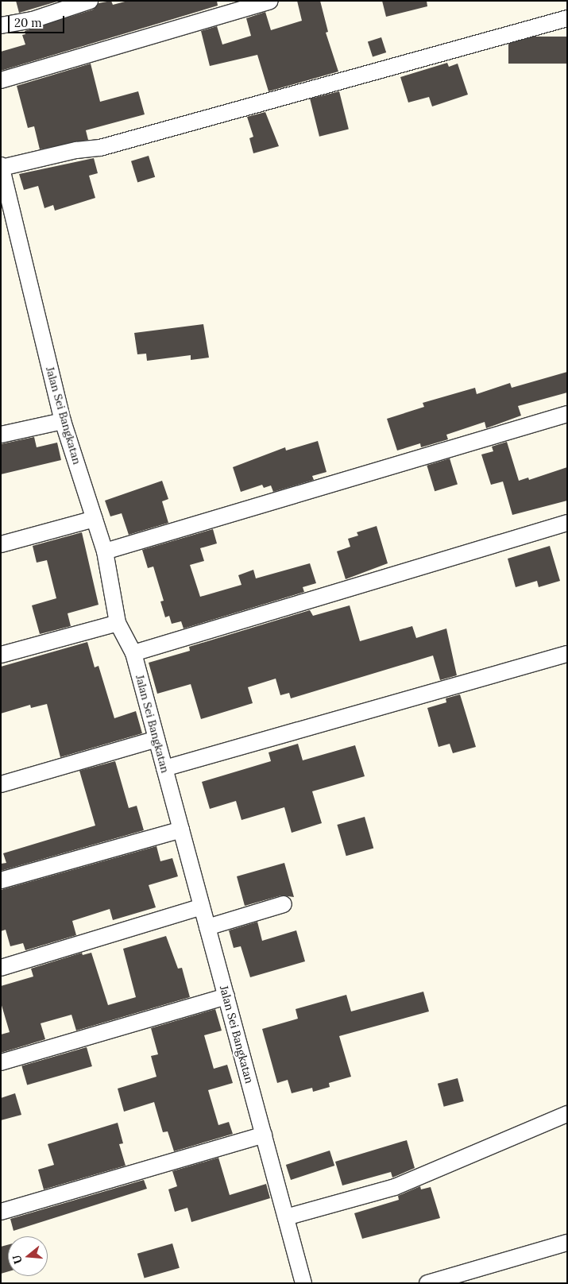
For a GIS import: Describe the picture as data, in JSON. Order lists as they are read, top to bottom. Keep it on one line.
{"streets":{"street":["Jalan Sei Bangkatan"]},"scale_bar":"20 m","north":"left"}
